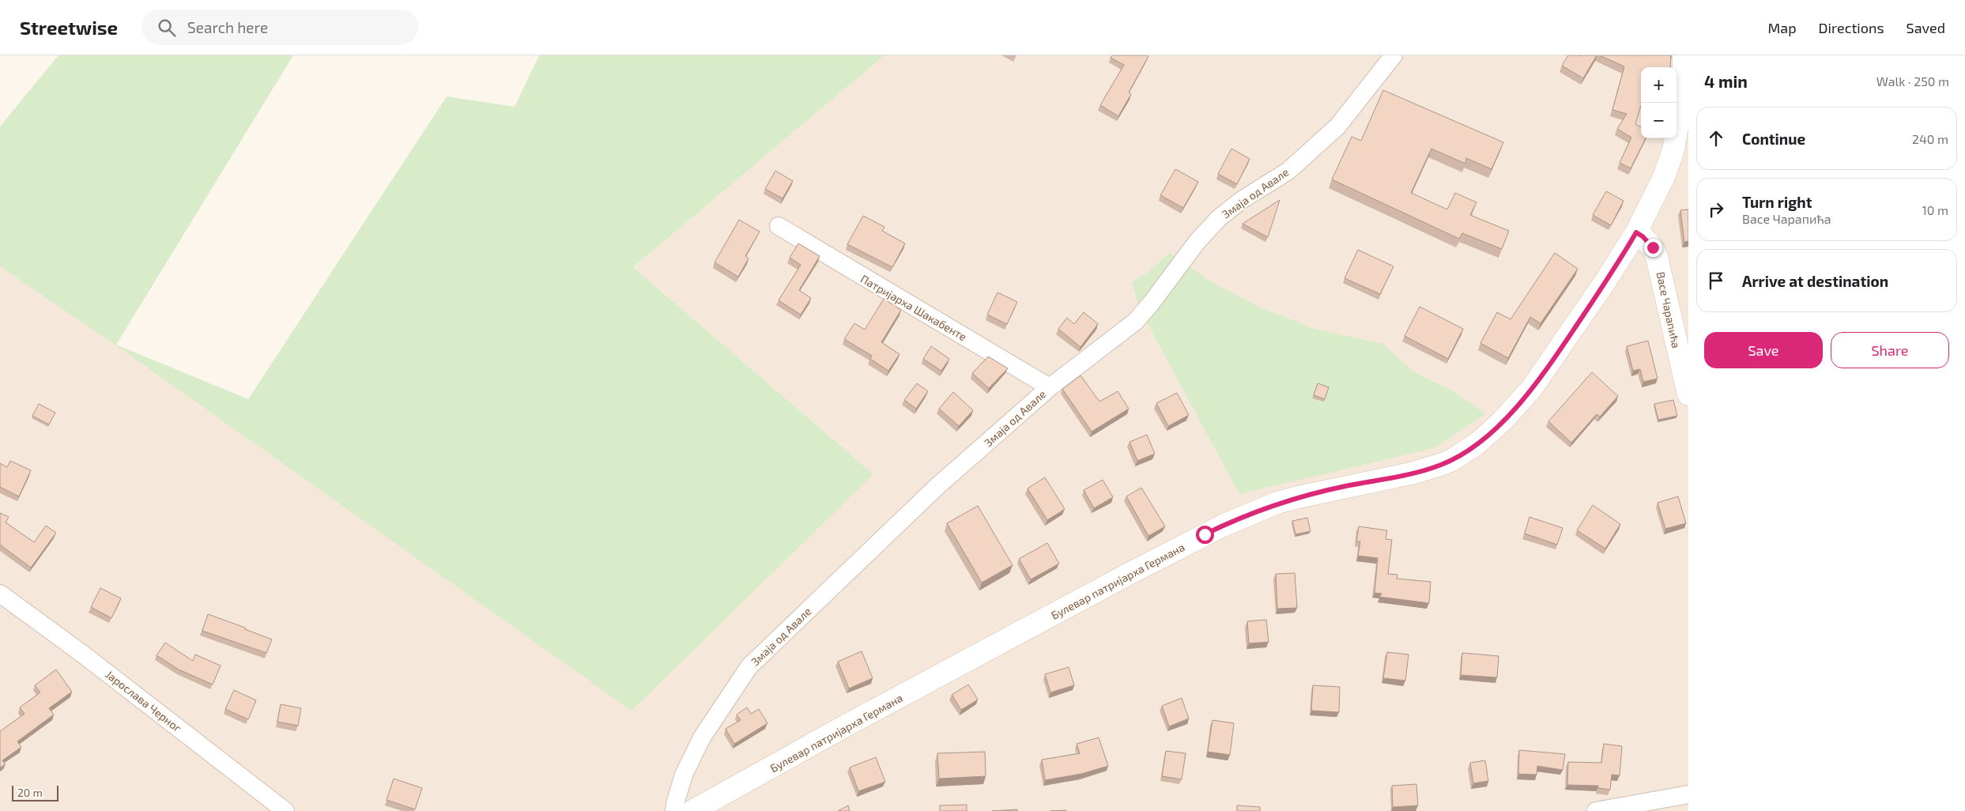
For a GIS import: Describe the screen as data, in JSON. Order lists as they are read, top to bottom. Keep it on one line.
{"streets":{"main road":["Васе Чарапића","Булевар патријарха Германа"],"street":["Змаја од Авале","Патријарха Шакабенте","Јарослава Черног"]},"crossings":[["Змаја од Авале","Патријарха Шакабенте"],["Васе Чарапића","Булевар патријарха Германа"]],"scale_bar":"20 m","page":{"header":"Streetwise","search":"Search here","nav":["Map","Directions","Saved"],"heading":["4 min","Walk · 250 m"],"map_buttons":["+","−"],"list":[["Continue","240 m"],["Turn right","Васе Чарапића","10 m"],"Arrive at destination"],"buttons":["Save","Share"],"scale":"20 m"}}
